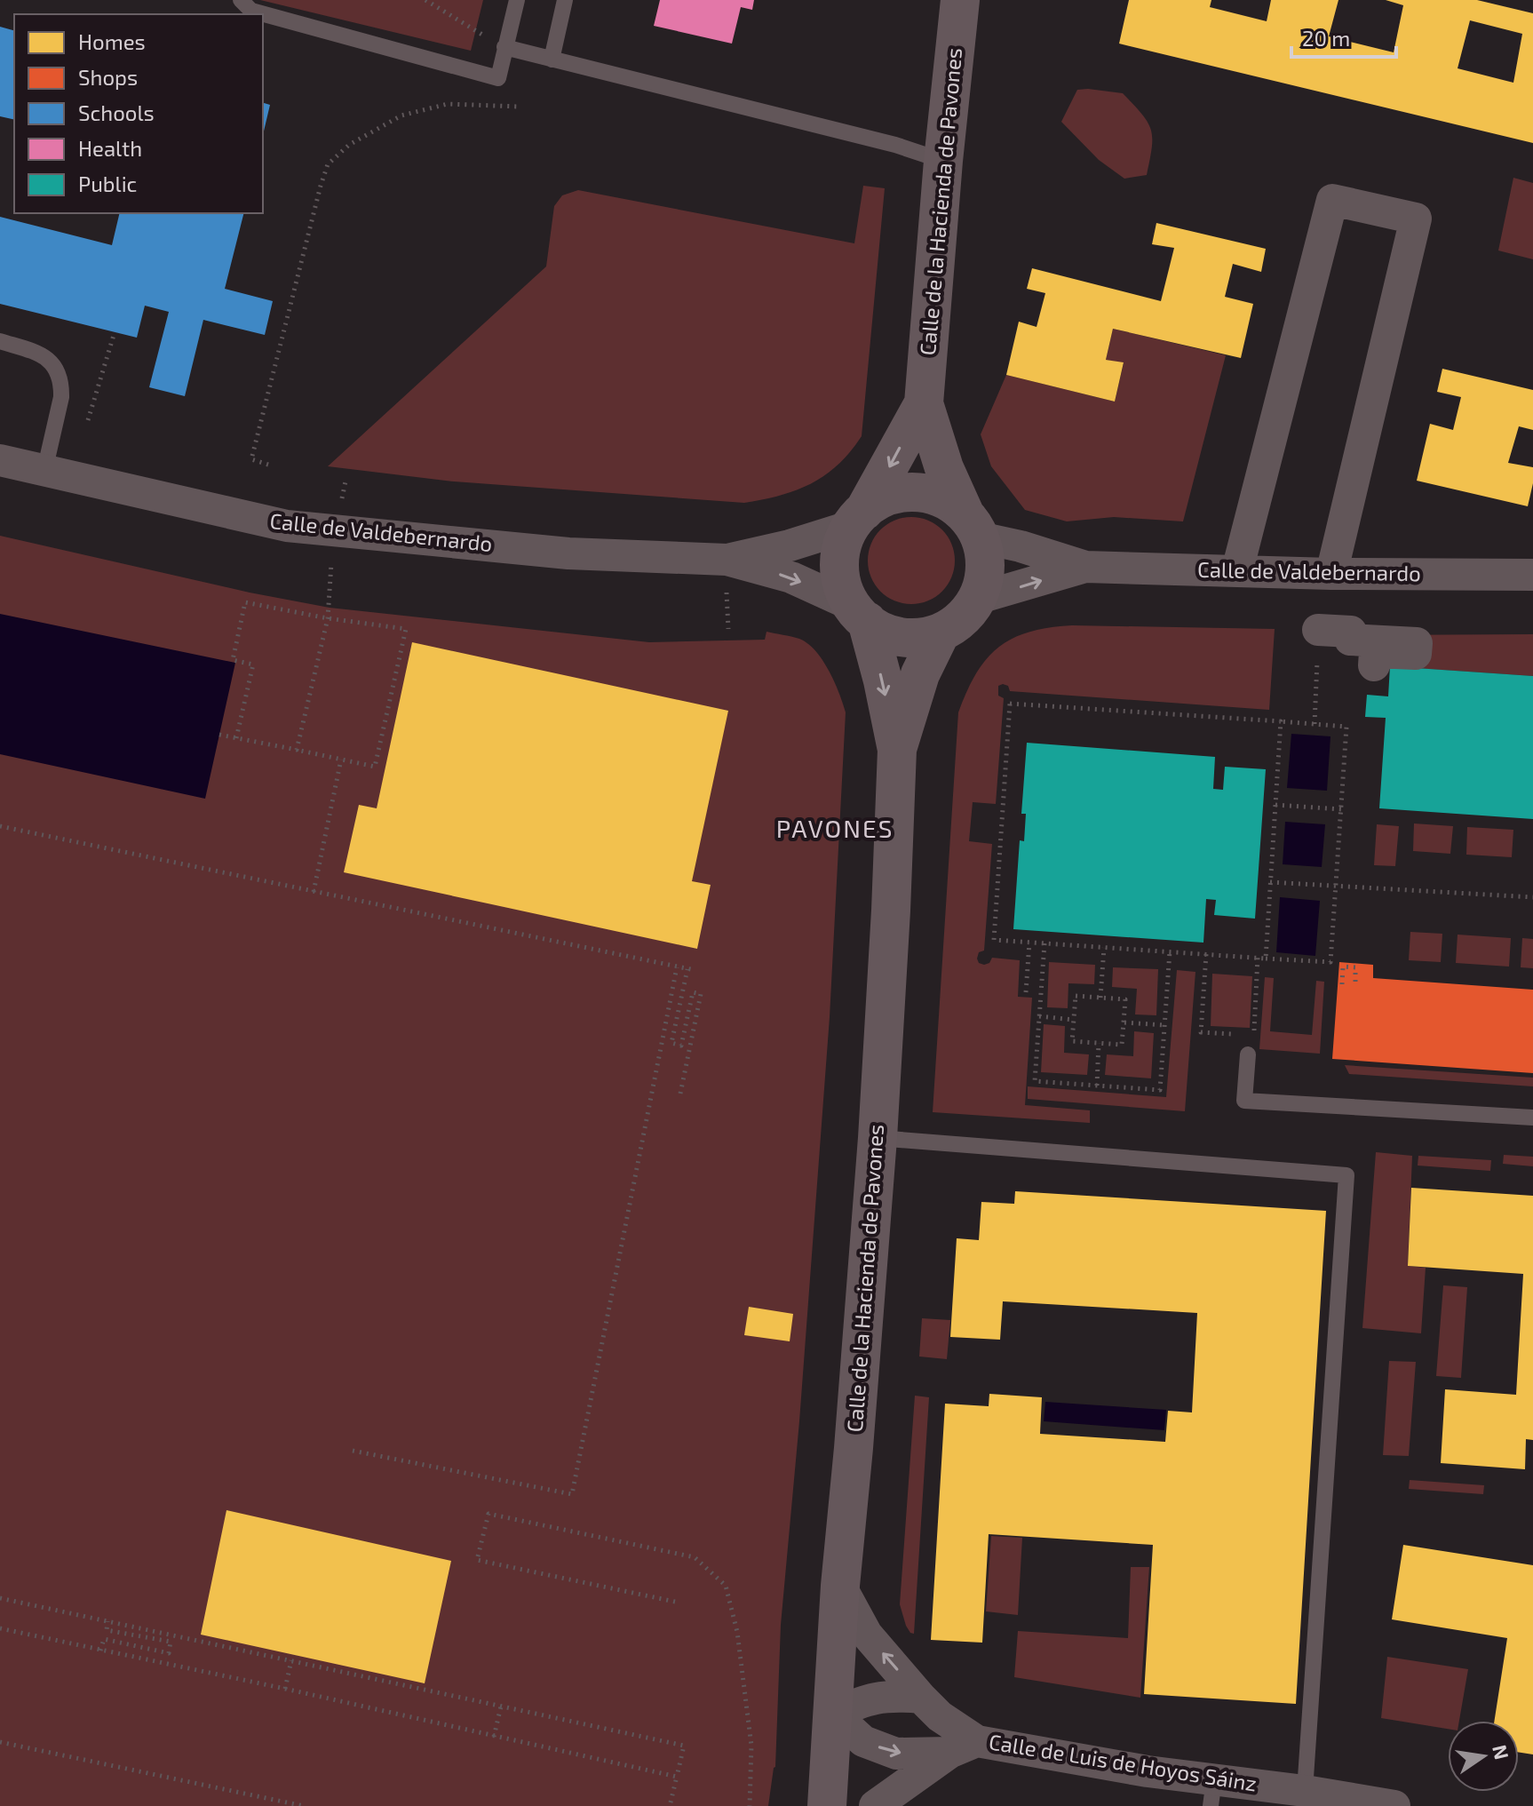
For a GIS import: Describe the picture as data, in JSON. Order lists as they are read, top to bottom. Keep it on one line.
{"streets":{"street":["Calle de la Hacienda de Pavones","Calle de Valdebernardo","Calle de Luis de Hoyos Sáinz"]},"crossings":[["Calle de la Hacienda de Pavones","Calle de Valdebernardo"],["Calle de la Hacienda de Pavones","Calle de Luis de Hoyos Sáinz"]],"districts":["PAVONES"],"legend":["Homes","Shops","Schools","Health","Public"],"scale_bar":"20 m","north":"right"}
